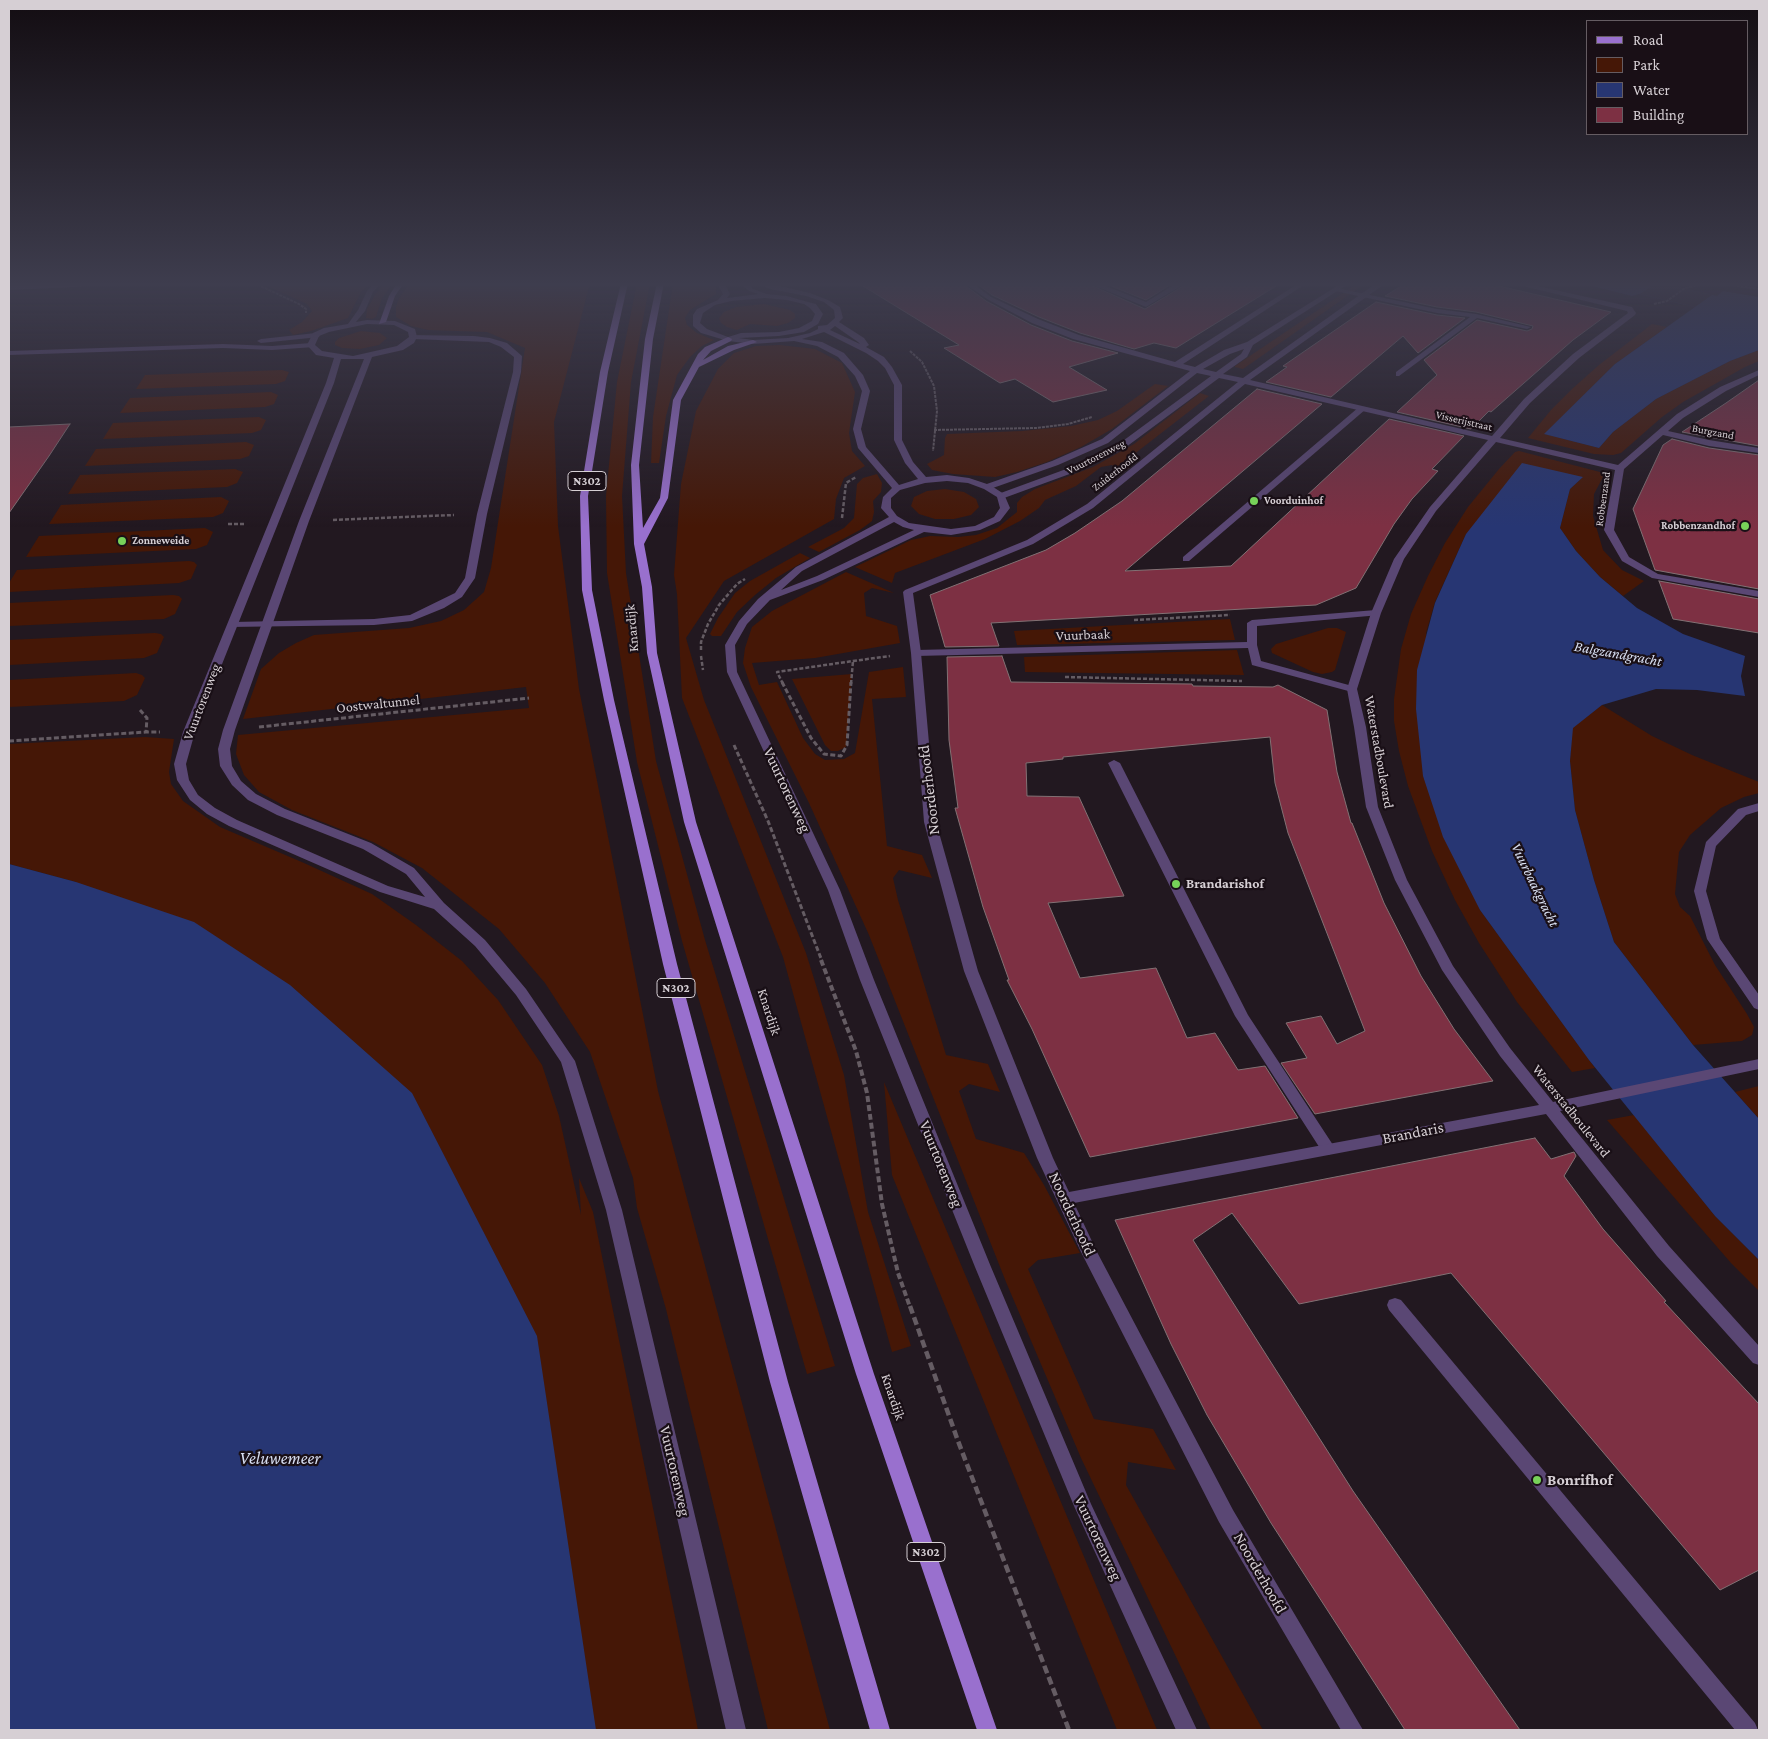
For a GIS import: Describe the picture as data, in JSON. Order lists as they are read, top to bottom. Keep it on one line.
{"streets":{"main road":["N302","Knardijk"],"street":["Visserijstraat","Burgzand","Vuurtorenweg","Zuiderhoofd","Robbenzand","Vuurbaak","Waterstadboulevard","Noorderhoofd","Brandaris"],"path":["Oostwaltunnel"]},"crossings":[["Visserijstraat","Vuurtorenweg"],["Visserijstraat","Zuiderhoofd"],["Visserijstraat","Robbenzand"],["Visserijstraat","Waterstadboulevard"],["Burgzand","Robbenzand"],["Vuurtorenweg","Oostwaltunnel"],["Zuiderhoofd","Vuurbaak"],["Zuiderhoofd","Noorderhoofd"],["Vuurbaak","Noorderhoofd"],["Waterstadboulevard","Brandaris"],["Noorderhoofd","Brandaris"]],"water":["Balgzandgracht","Vuurbaakgracht","Veluwemeer"],"places":["Voorduinhof","Robbenzandhof","Zonneweide","Brandarishof","Bonrifhof"],"legend":["Road","Park","Water","Building"]}
